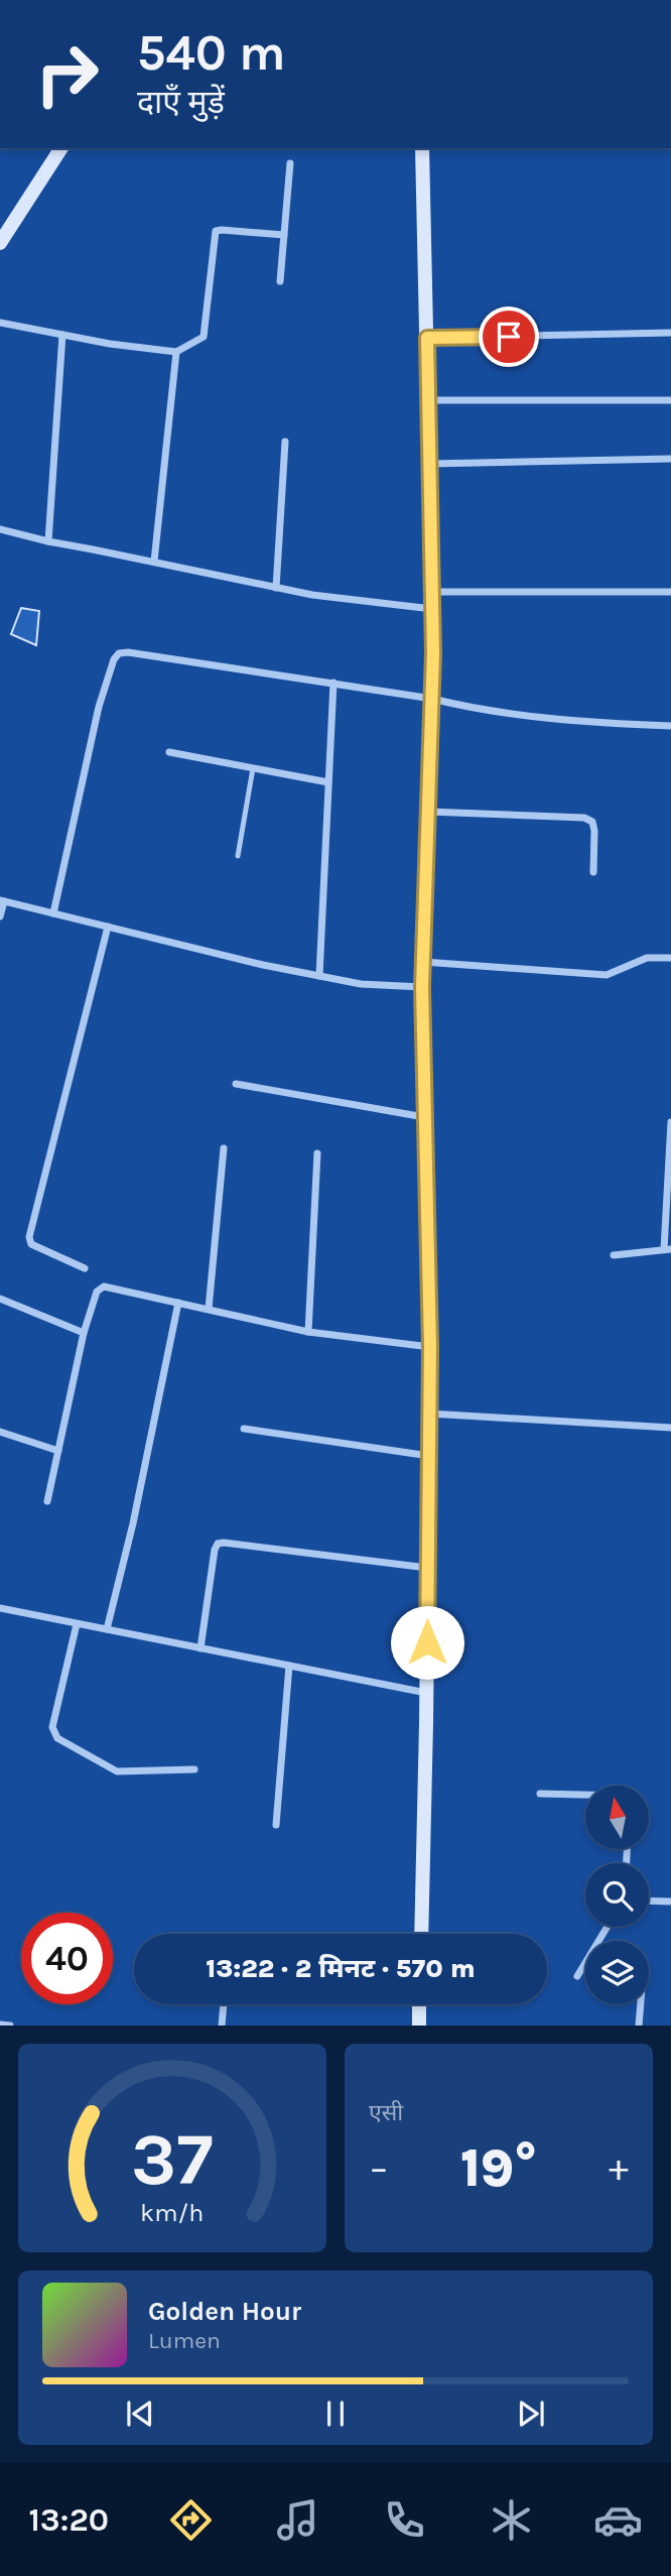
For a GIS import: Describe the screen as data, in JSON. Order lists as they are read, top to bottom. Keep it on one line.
{"north":"top","page":{"turn":["540 m","दाएँ मुड़ें"],"limit":"40","trip":"13:22 · 2 मिनट · 570 m","tile":"एसी","heat":["−","19°","+"],"song":["Golden Hour","Lumen"],"tabs":"13:20","gauge":["37","km/h"]}}
